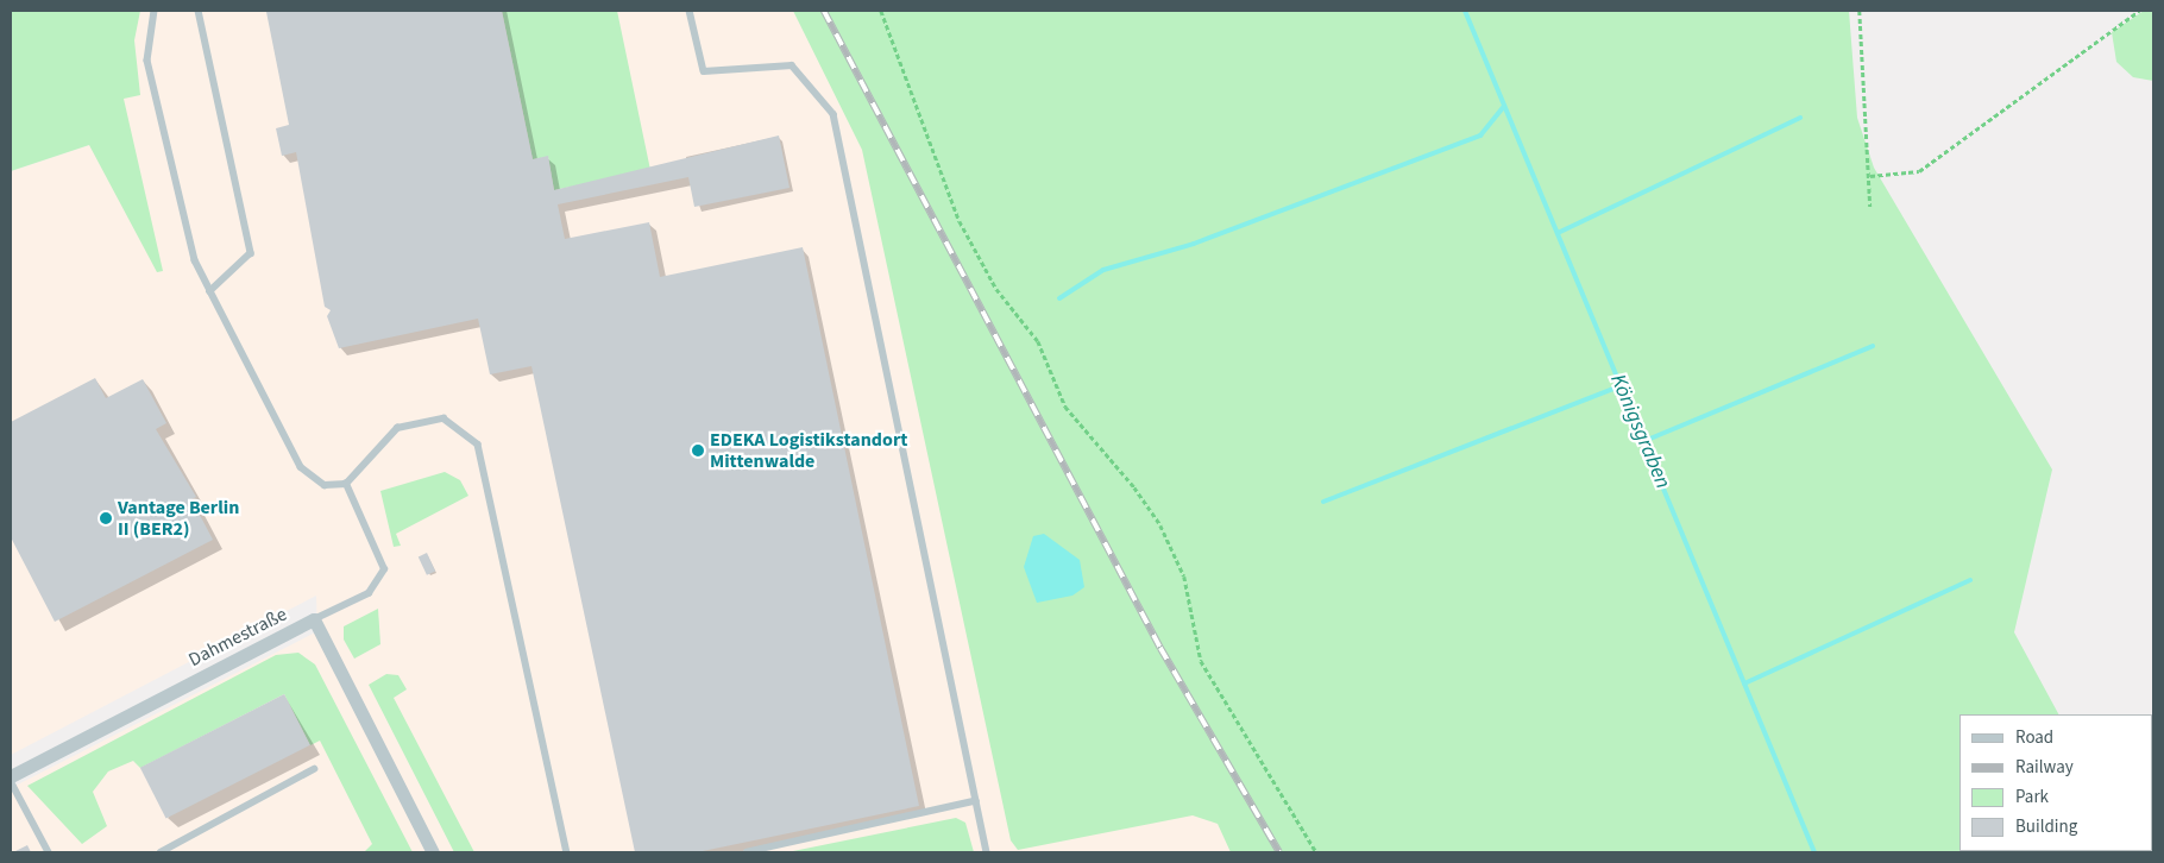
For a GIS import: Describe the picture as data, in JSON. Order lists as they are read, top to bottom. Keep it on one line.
{"streets":{"street":["Dahmestraße"]},"water":["Königsgraben"],"places":["EDEKA Logistikstandort Mittenwalde","Vantage Berlin II (BER2)"],"legend":["Road","Railway","Park","Building"]}
